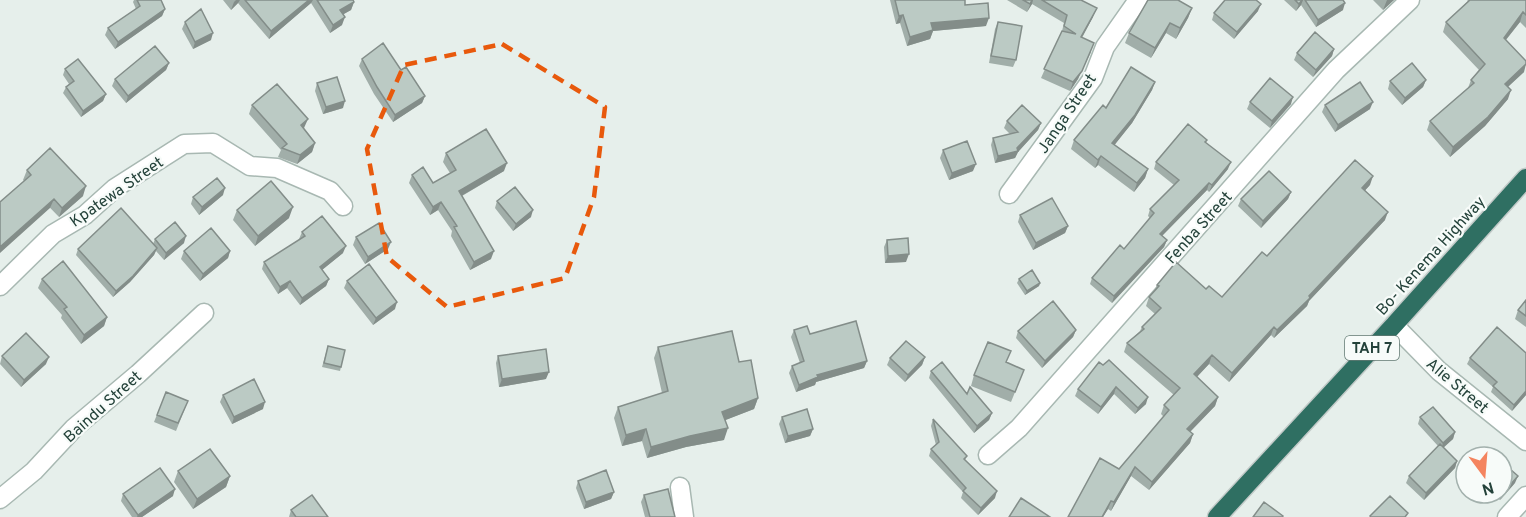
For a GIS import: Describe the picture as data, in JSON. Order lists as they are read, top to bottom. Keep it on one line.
{"streets":{"highway":["Bo- Kenema Highway","TAH 7"],"street":["Janga Street","Kpatewa Street","Fenba Street","Alie Street","Baindu Street"]},"crossings":[["Bo- Kenema Highway","Alie Street"]],"north":"bottom"}
